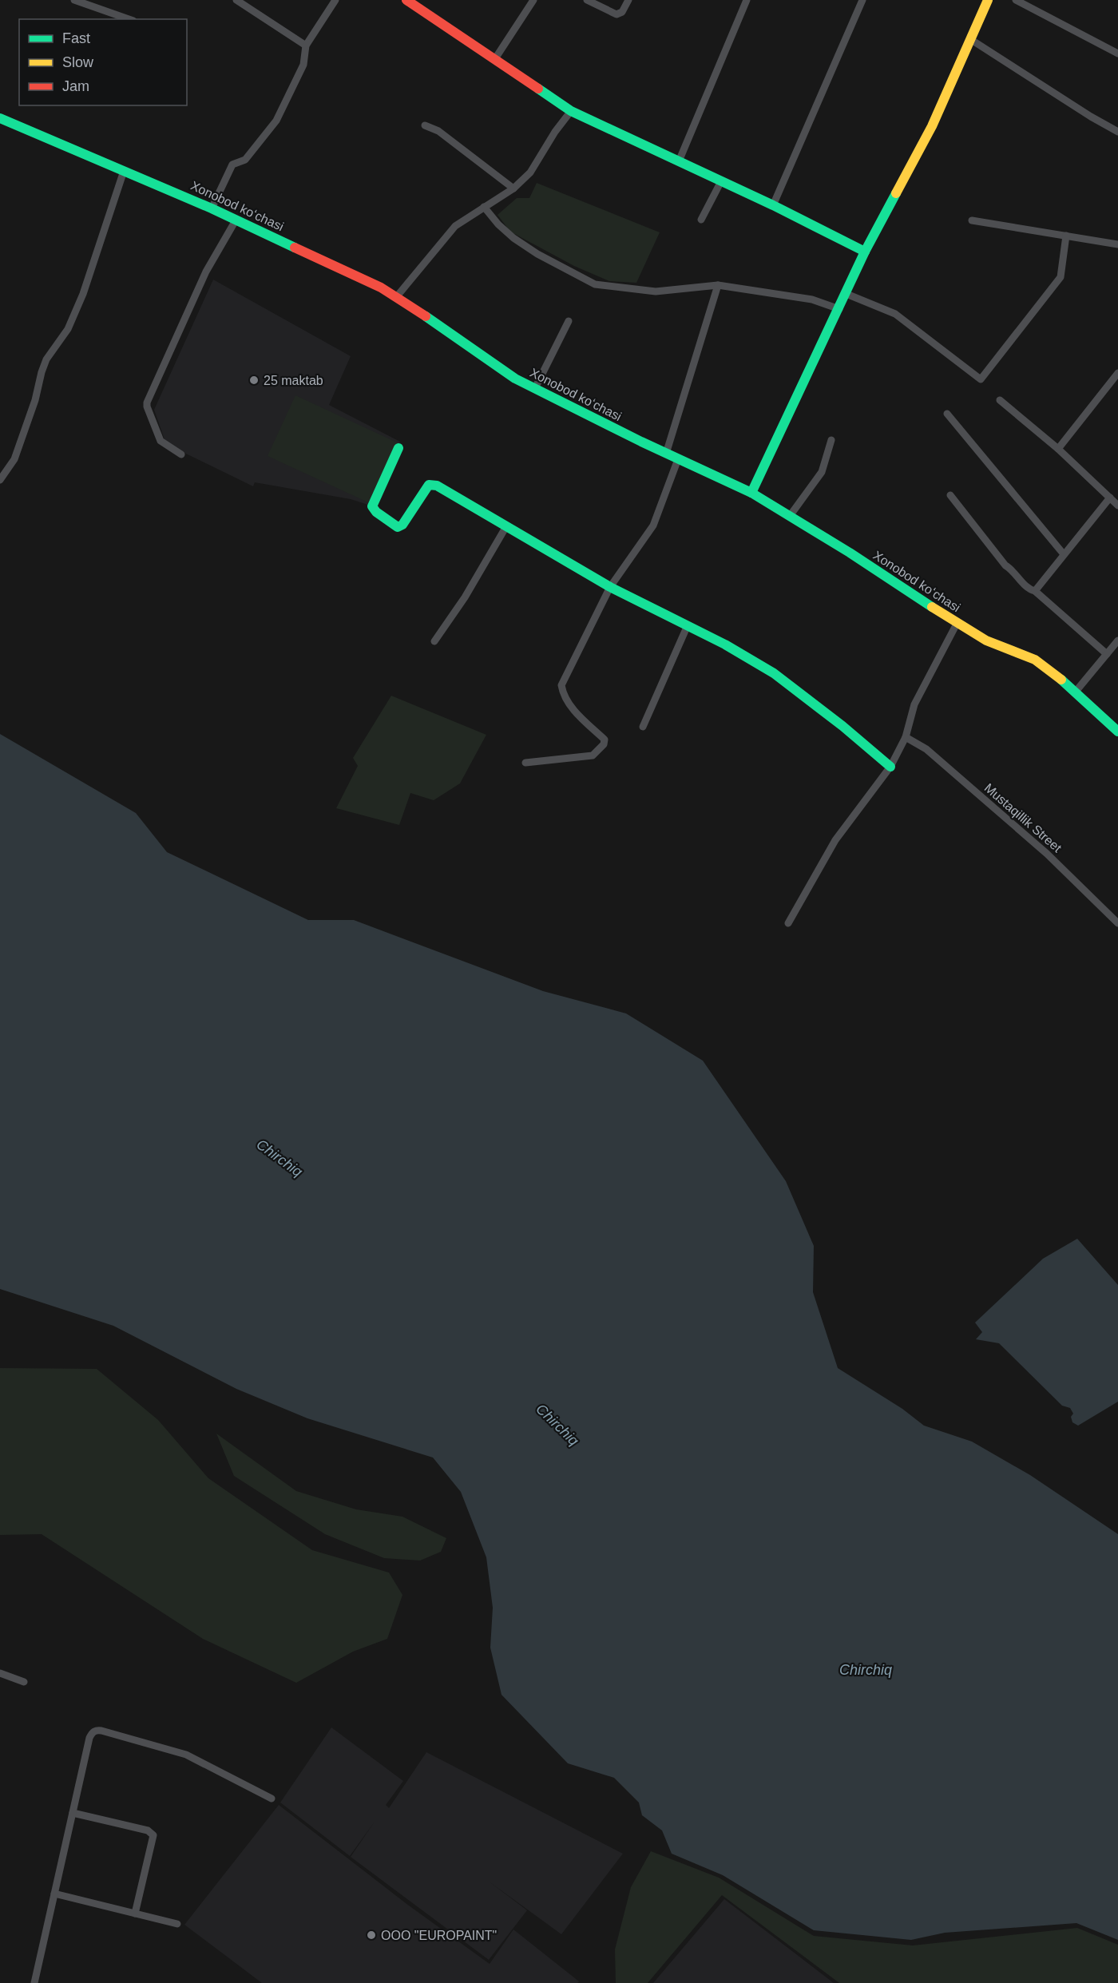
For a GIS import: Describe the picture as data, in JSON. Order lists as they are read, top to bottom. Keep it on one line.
{"streets":{"street":["Xonobod koʻchasi","Mustaqillik Street"]},"water":["Chirchiq"],"places":["25 maktab","OOO \"EUROPAINT\""],"legend":["Fast","Slow","Jam"]}
